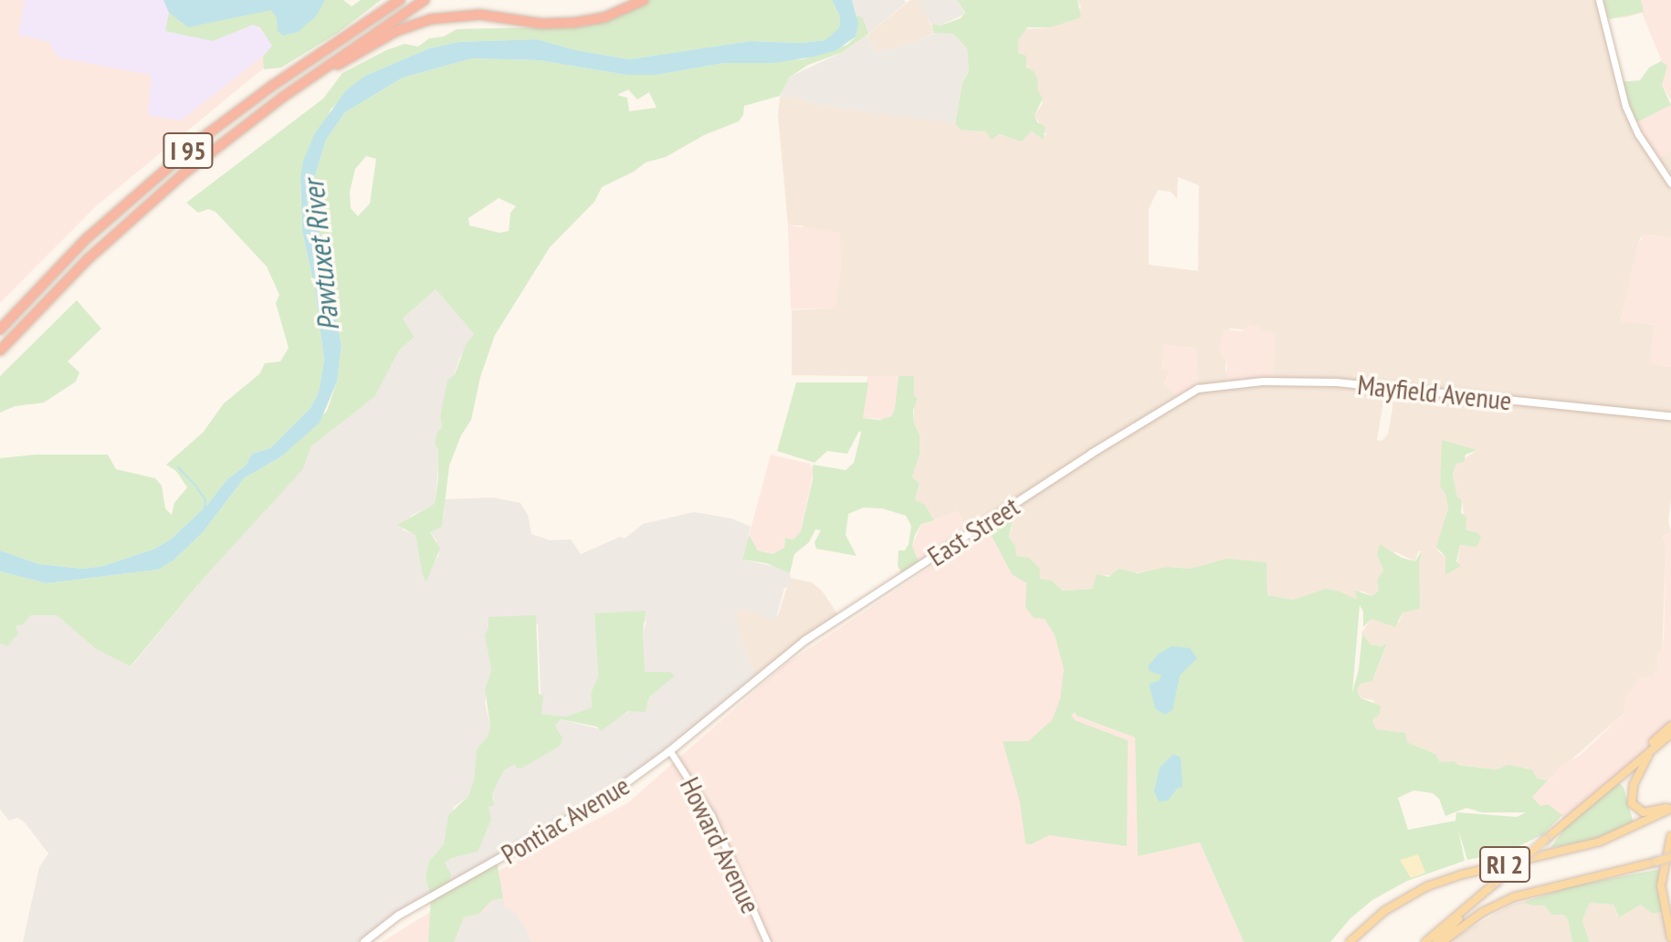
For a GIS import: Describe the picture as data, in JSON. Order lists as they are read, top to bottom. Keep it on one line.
{"streets":{"highway":["I 95"],"main road":["Mayfield Avenue","East Street","Pontiac Avenue","RI 2"],"street":["Howard Avenue"]},"crossings":[["Mayfield Avenue","East Street"],["East Street","Pontiac Avenue"],["Pontiac Avenue","Howard Avenue"]],"water":["Pawtuxet River"]}
